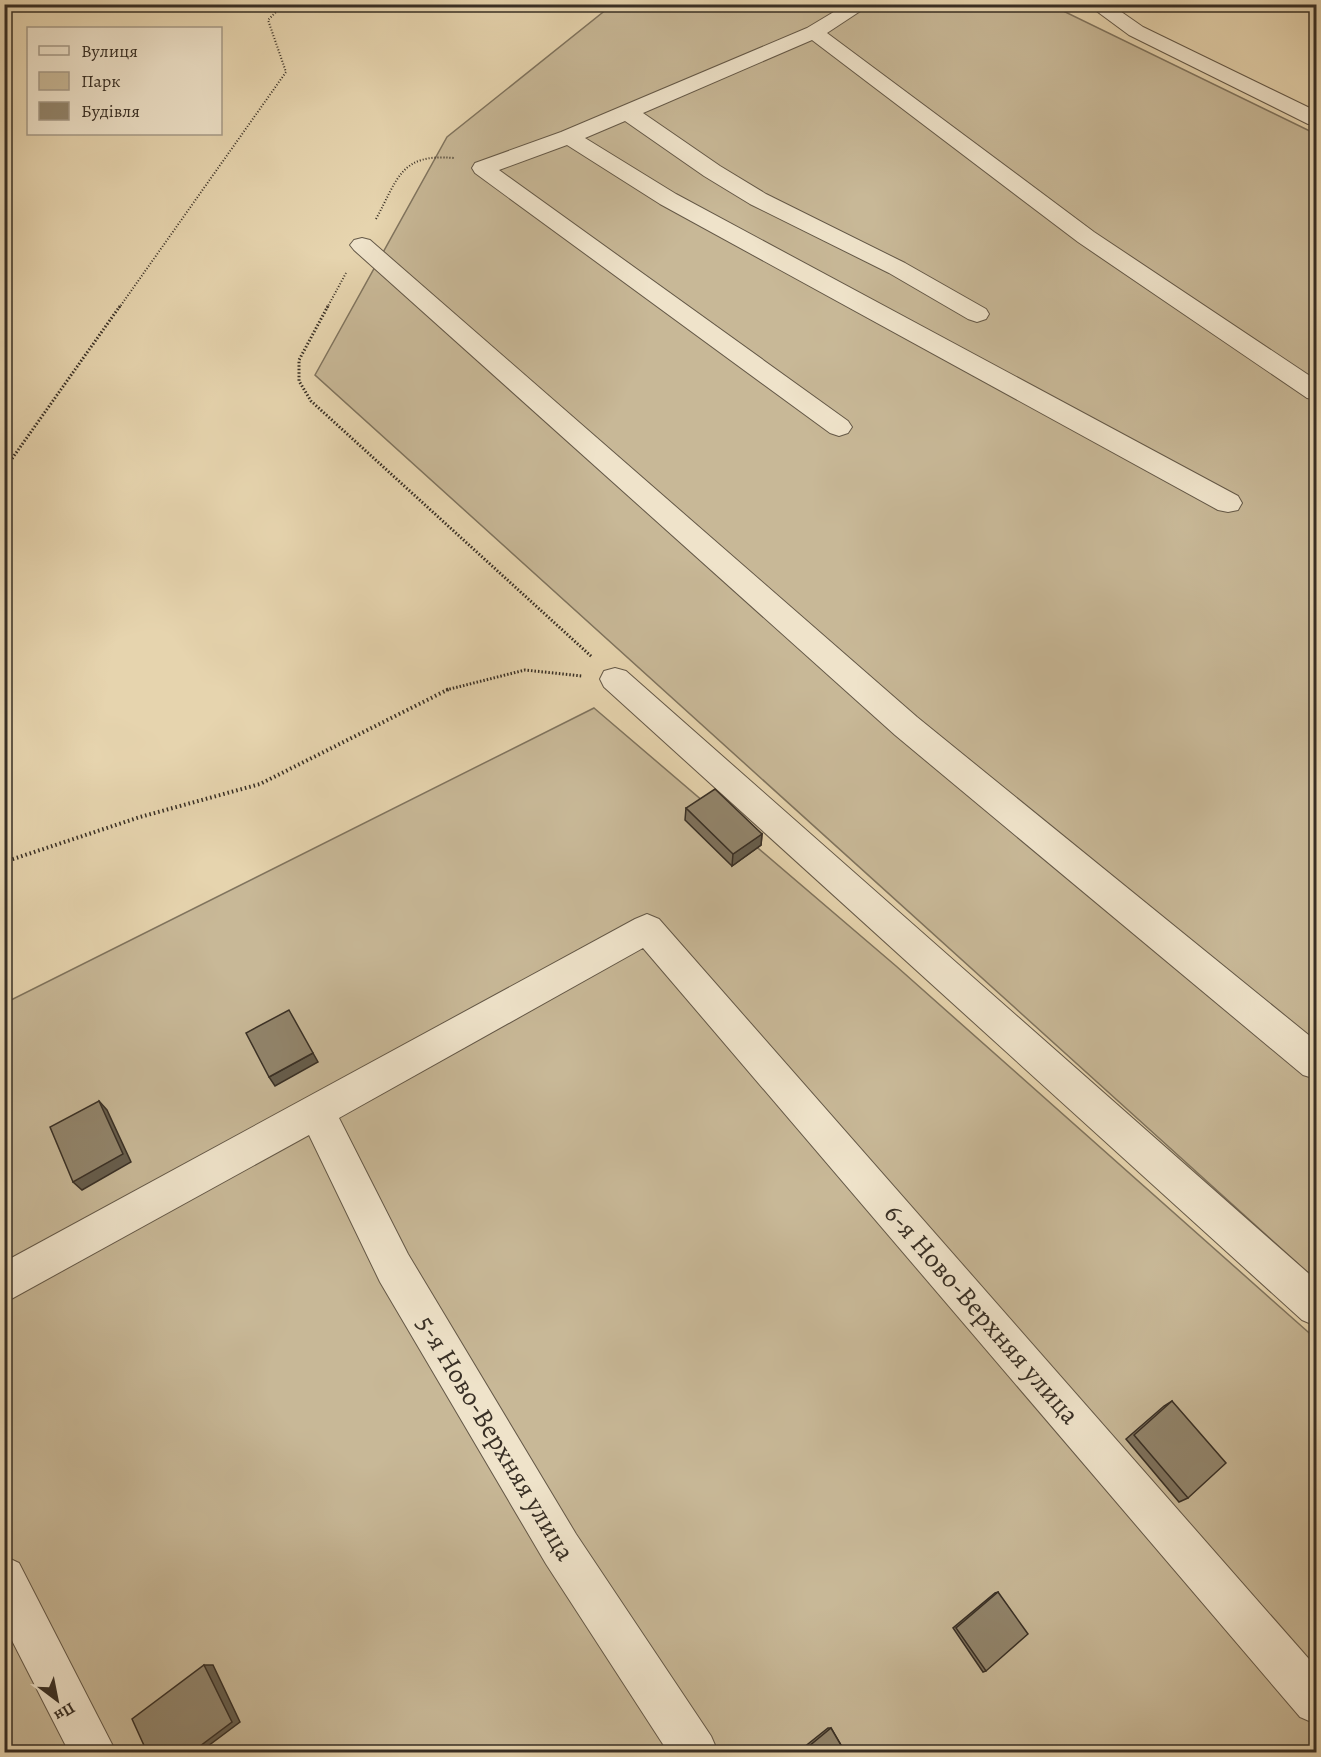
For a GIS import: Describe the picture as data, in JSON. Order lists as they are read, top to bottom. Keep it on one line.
{"streets":{"street":["6-я Ново-Верхняя улица","5-я Ново-Верхняя улица"]},"crossings":[["6-я Ново-Верхняя улица","5-я Ново-Верхняя улица"]],"legend":["Вулиця","Парк","Будівля"],"north":"bottom right"}
